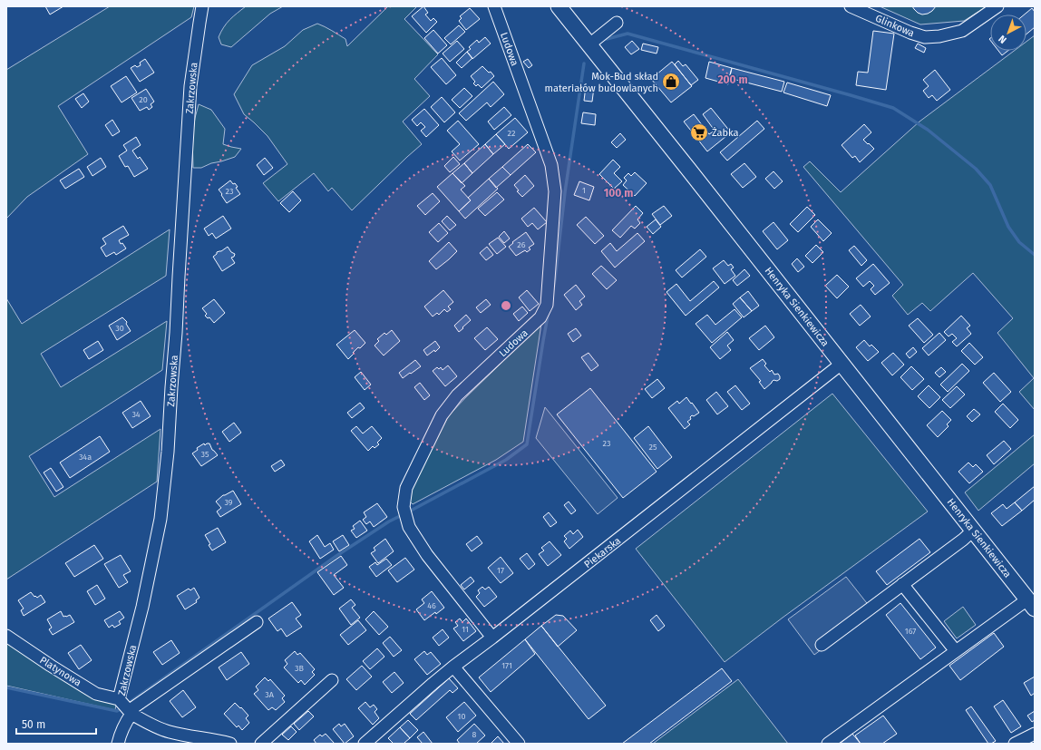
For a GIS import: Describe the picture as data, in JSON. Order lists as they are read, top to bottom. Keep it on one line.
{"streets":{"main road":["Henryka Sienkiewicza"],"street":["Glinkowa","Ludowa","Zakrzowska","Piekarska","Platynowa"]},"crossings":[["Ludowa","Piekarska"],["Zakrzowska","Platynowa"],["Henryka Sienkiewicza","Piekarska"]],"places":{"shop":["Mok-Bud skład materiałów budowlanych"],"supermarket":["Żabka"]},"house_numbers":["20","22","1","23","26","30","34","23","25","35","34a","39","17","46","11","167","171","3B","3A","10","8"],"scale_bar":"50 m","north":"bottom left","rings":["200 m","100 m"]}
